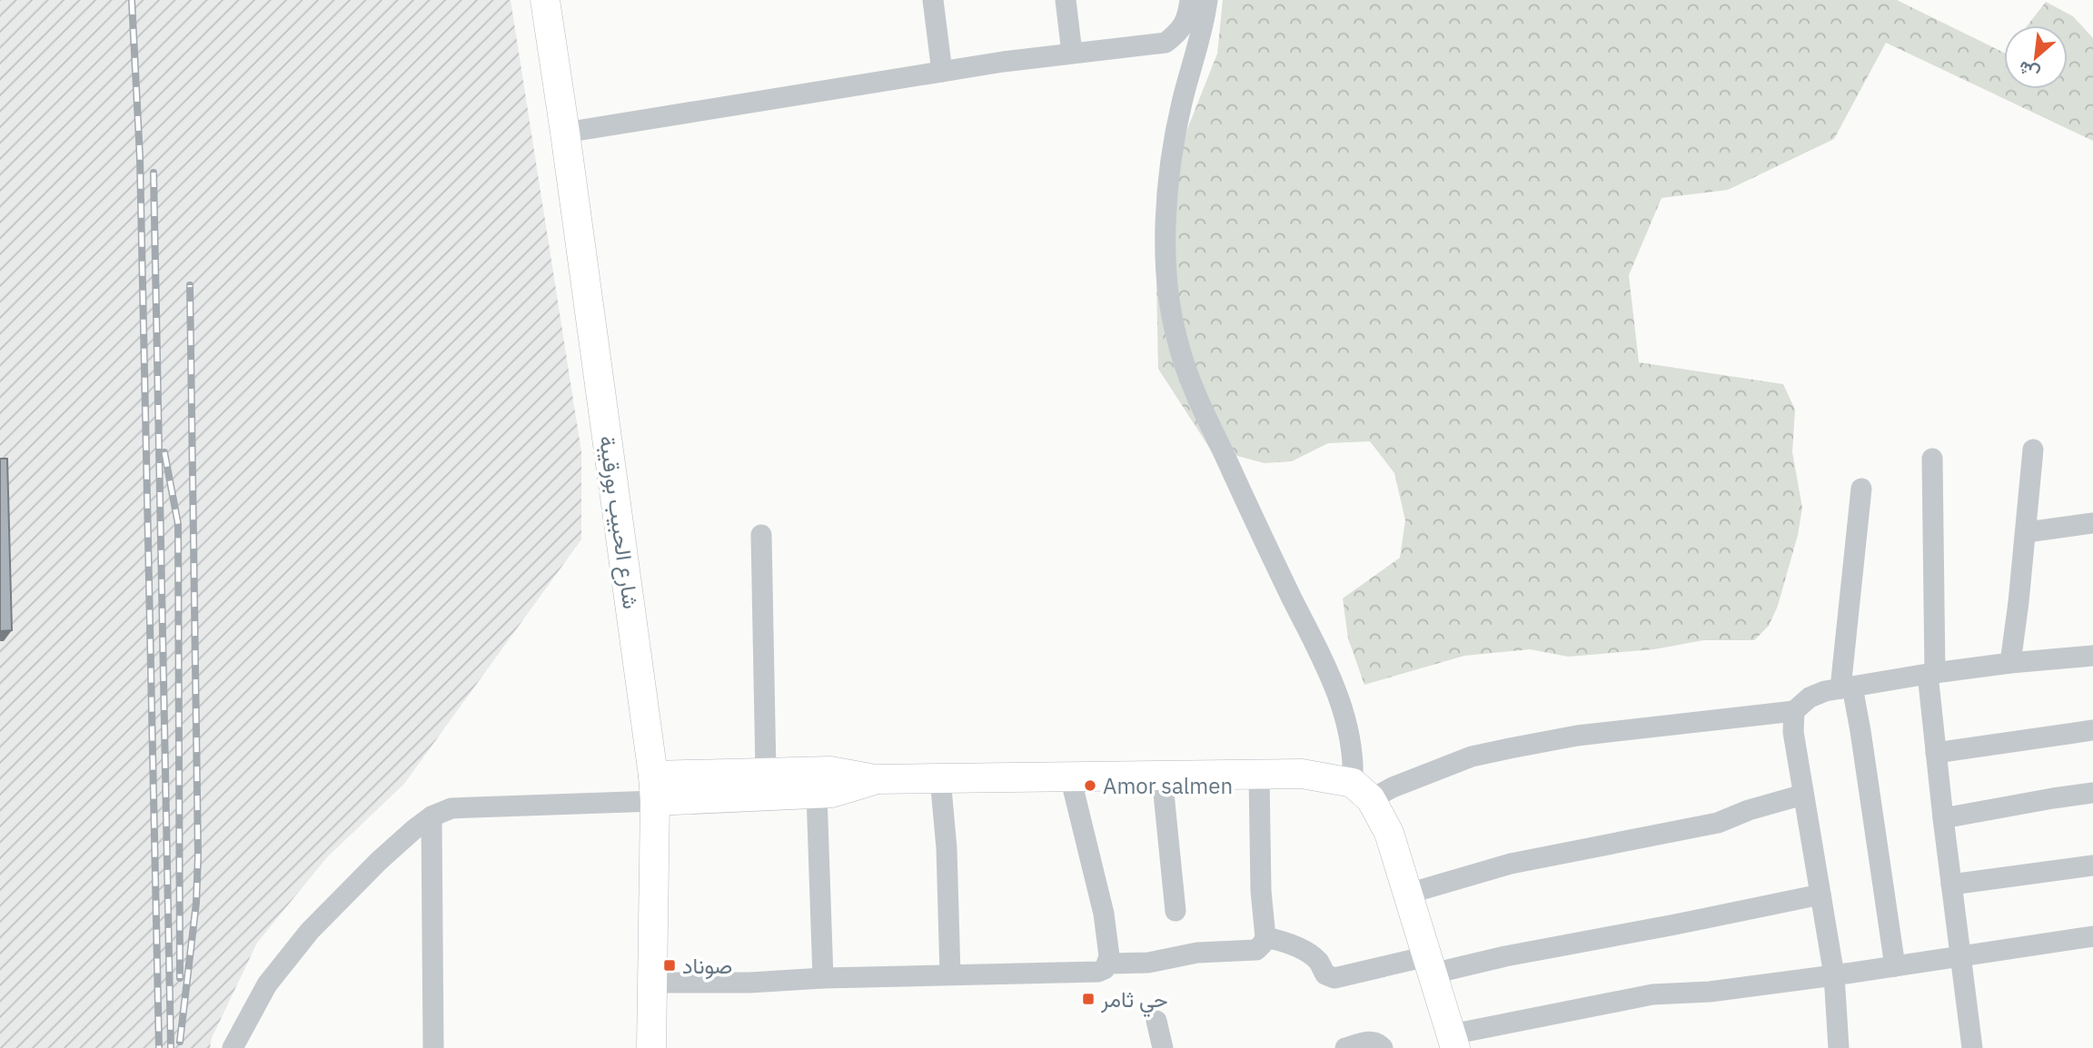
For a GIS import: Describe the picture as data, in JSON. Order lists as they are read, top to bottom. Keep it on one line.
{"streets":{"main road":["شارع الحبيب بورقيبة"]},"places":{"other":["Amor salmen"],"transit":["صوناد","حي ثامر"]},"north":"bottom left"}
